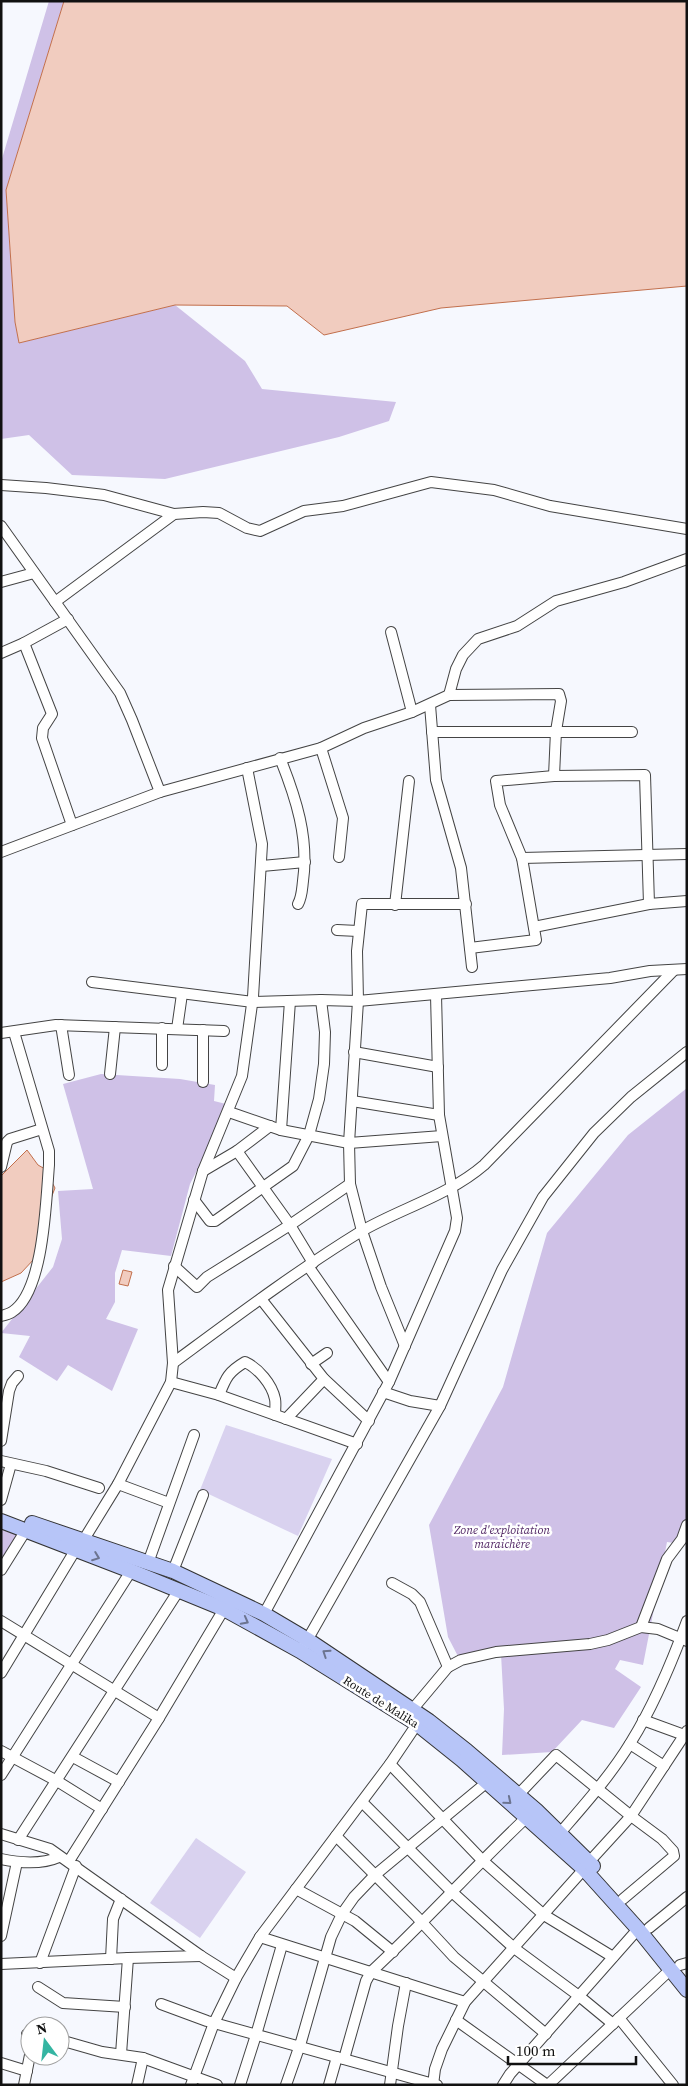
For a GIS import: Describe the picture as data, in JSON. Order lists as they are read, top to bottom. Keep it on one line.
{"streets":{"main road":["Route de Malika"]},"parks":["Zone d'exploitation maraichère"],"scale_bar":"100 m","north":"top"}
